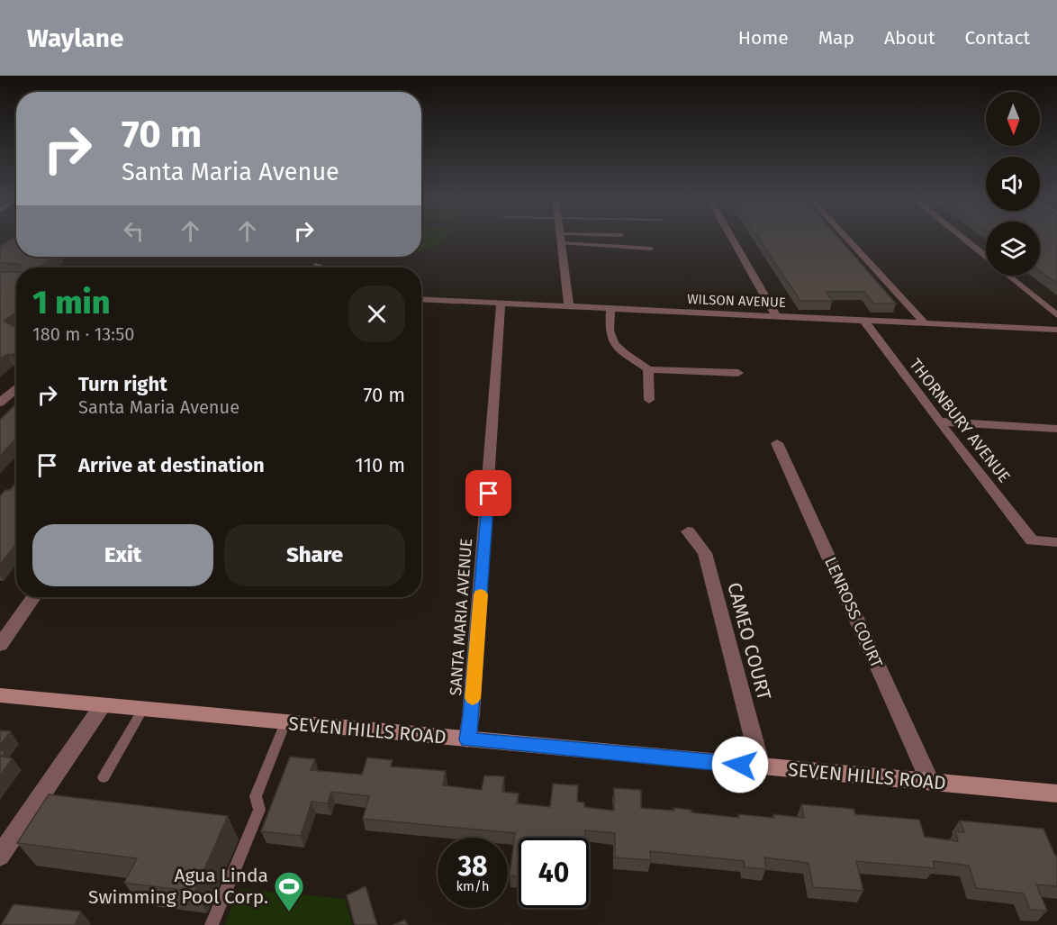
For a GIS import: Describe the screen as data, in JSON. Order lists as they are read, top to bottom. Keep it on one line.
{"streets":{"street":["WILSON AVENUE","THORNBURY AVENUE","LENROSS COURT","SANTA MARIA AVENUE","CAMEO COURT","SEVEN HILLS ROAD"]},"crossings":[["WILSON AVENUE","THORNBURY AVENUE"],["WILSON AVENUE","SANTA MARIA AVENUE"],["LENROSS COURT","SEVEN HILLS ROAD"],["SANTA MARIA AVENUE","SEVEN HILLS ROAD"],["CAMEO COURT","SEVEN HILLS ROAD"]],"places":{"sports":["Agua Linda Swimming Pool Corp."]},"north":"bottom","page":{"header":"Waylane","nav":["Home","Map","About","Contact"],"turn":["70 m","Santa Maria Avenue"],"heading":["1 min","180 m · 13:50"],"list":[{"name":"Turn right","note":"Santa Maria Avenue","value":"70 m"},{"name":"Arrive at destination","value":"110 m"}],"buttons":["Exit","Share"],"speed":"38 km/h","limit":"40"}}
